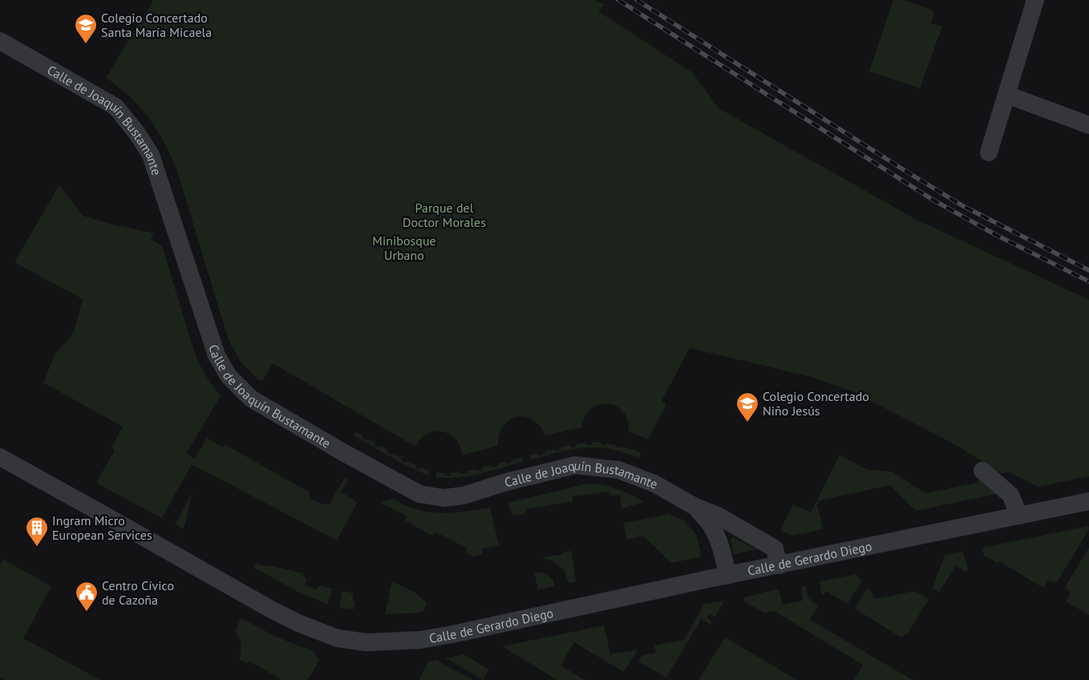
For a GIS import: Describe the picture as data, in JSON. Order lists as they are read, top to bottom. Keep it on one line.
{"streets":{"street":["Calle de Joaquín Bustamante","Calle de Gerardo Diego"]},"crossings":[["Calle de Joaquín Bustamante","Calle de Gerardo Diego"]],"parks":["Parque del Doctor Morales","Minibosque Urbano"],"places":{"school or university":["Colegio Concertado Santa María Micaela","Colegio Concertado Niño Jesús"],"building":["Ingram Micro European Services"],"public building":["Centro Cívico de Cazoña"]}}
